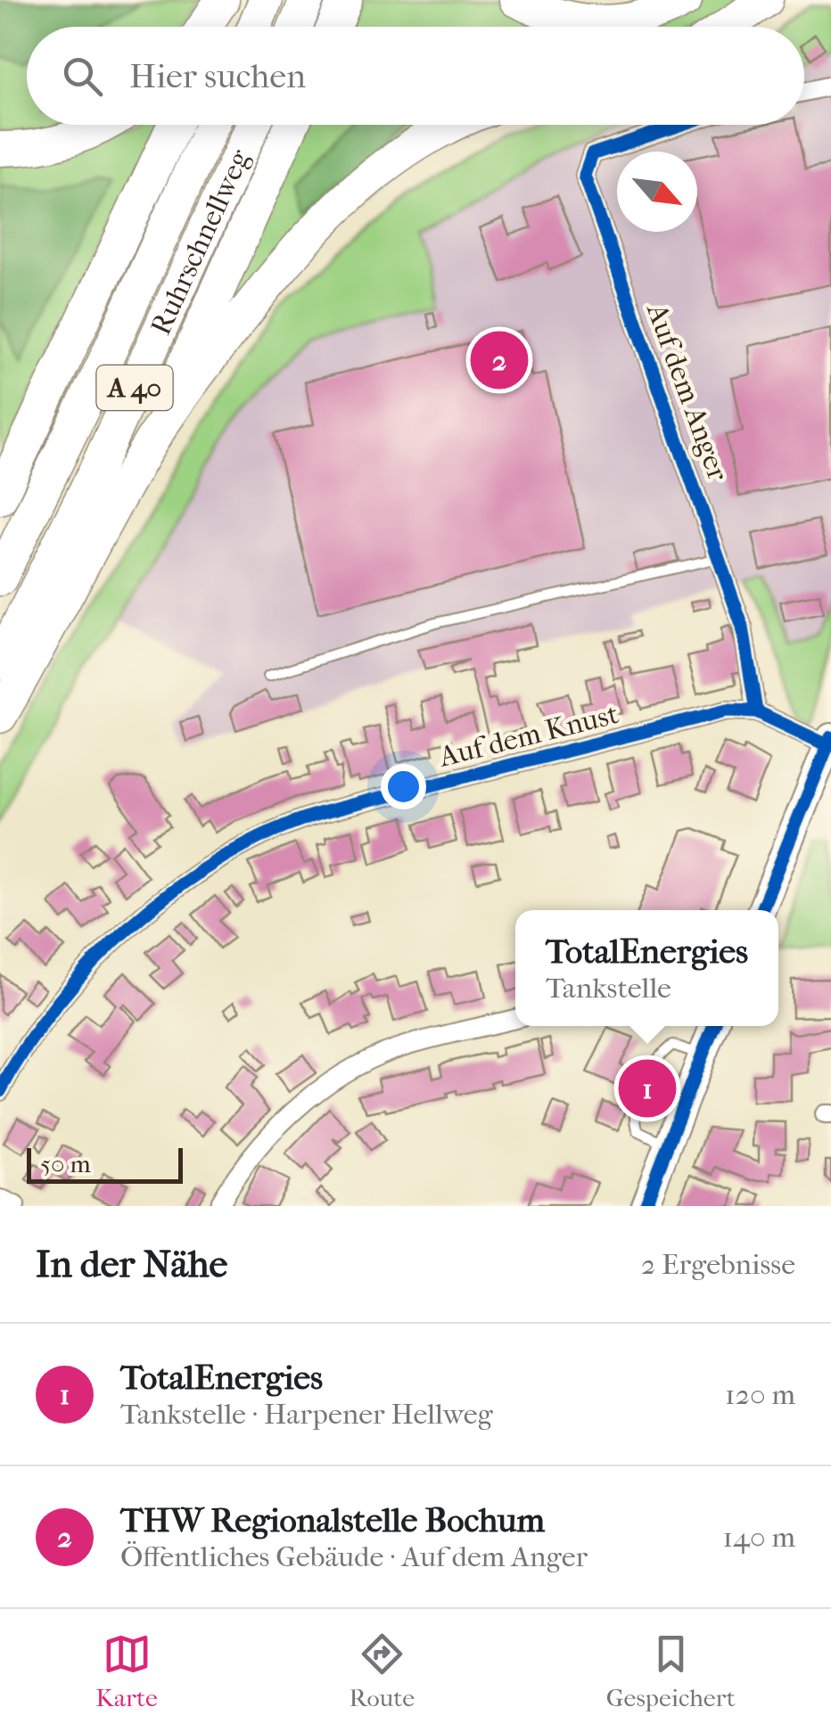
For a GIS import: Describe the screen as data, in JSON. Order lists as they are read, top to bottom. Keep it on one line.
{"streets":{"highway":["Ruhrschnellweg","A 40"],"street":["Auf dem Anger","Auf dem Knust"]},"crossings":[["Auf dem Anger","Auf dem Knust"]],"scale_bar":"50 m","north":"bottom right","page":{"search":"Hier suchen","pins":["2","1"],"popup":["TotalEnergies","Tankstelle"],"scale":"50 m","heading":["In der Nähe","2 Ergebnisse"],"list":[{"mark":"1","name":"TotalEnergies","note":"Tankstelle · Harpener Hellweg","value":"120 m"},{"mark":"2","name":"THW Regionalstelle Bochum","note":"Öffentliches Gebäude · Auf dem Anger","value":"140 m"}],"nav":["Karte","Route","Gespeichert"]}}
